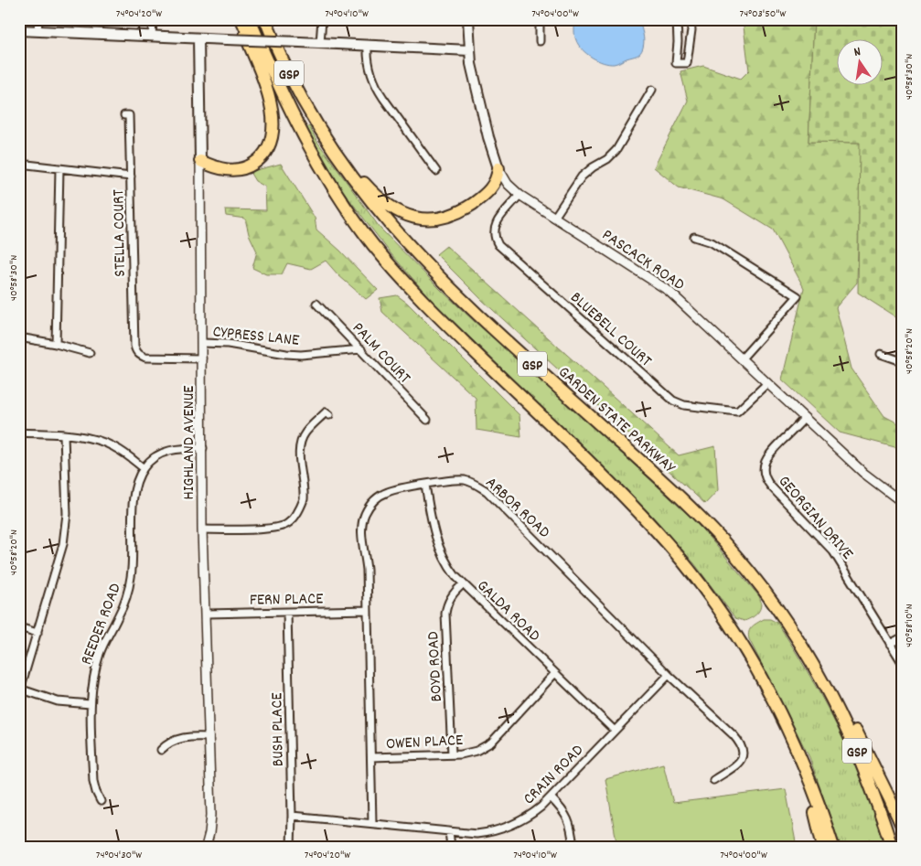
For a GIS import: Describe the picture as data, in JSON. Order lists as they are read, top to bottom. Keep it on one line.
{"streets":{"highway":["GSP","GARDEN STATE PARKWAY"],"main road":["PASCACK ROAD","HIGHLAND AVENUE"],"street":["STELLA COURT","BLUEBELL COURT","CYPRESS LANE","PALM COURT","ARBOR ROAD","GEORGIAN DRIVE","FERN PLACE","GALDA ROAD","REEDER ROAD","BOYD ROAD","BUSH PLACE","OWEN PLACE","CRAIN ROAD"]},"crossings":[["STELLA COURT","HIGHLAND AVENUE"],["PASCACK ROAD","BLUEBELL COURT"],["PASCACK ROAD","GEORGIAN DRIVE"],["CYPRESS LANE","PALM COURT"],["CYPRESS LANE","HIGHLAND AVENUE"],["HIGHLAND AVENUE","FERN PLACE"],["HIGHLAND AVENUE","REEDER ROAD"],["ARBOR ROAD","FERN PLACE"],["ARBOR ROAD","GALDA ROAD"],["ARBOR ROAD","OWEN PLACE"],["ARBOR ROAD","CRAIN ROAD"],["FERN PLACE","BUSH PLACE"],["GALDA ROAD","BOYD ROAD"],["GALDA ROAD","OWEN PLACE"],["GALDA ROAD","CRAIN ROAD"],["BOYD ROAD","OWEN PLACE"],["BUSH PLACE","CRAIN ROAD"]],"north":"top","coordinates":["74°04'20\"W","74°04'10\"W","74°04'00\"W","74°03'50\"W","40°58'30\"N","40°58'20\"N","40°58'10\"N","74°04'30\"W"]}
